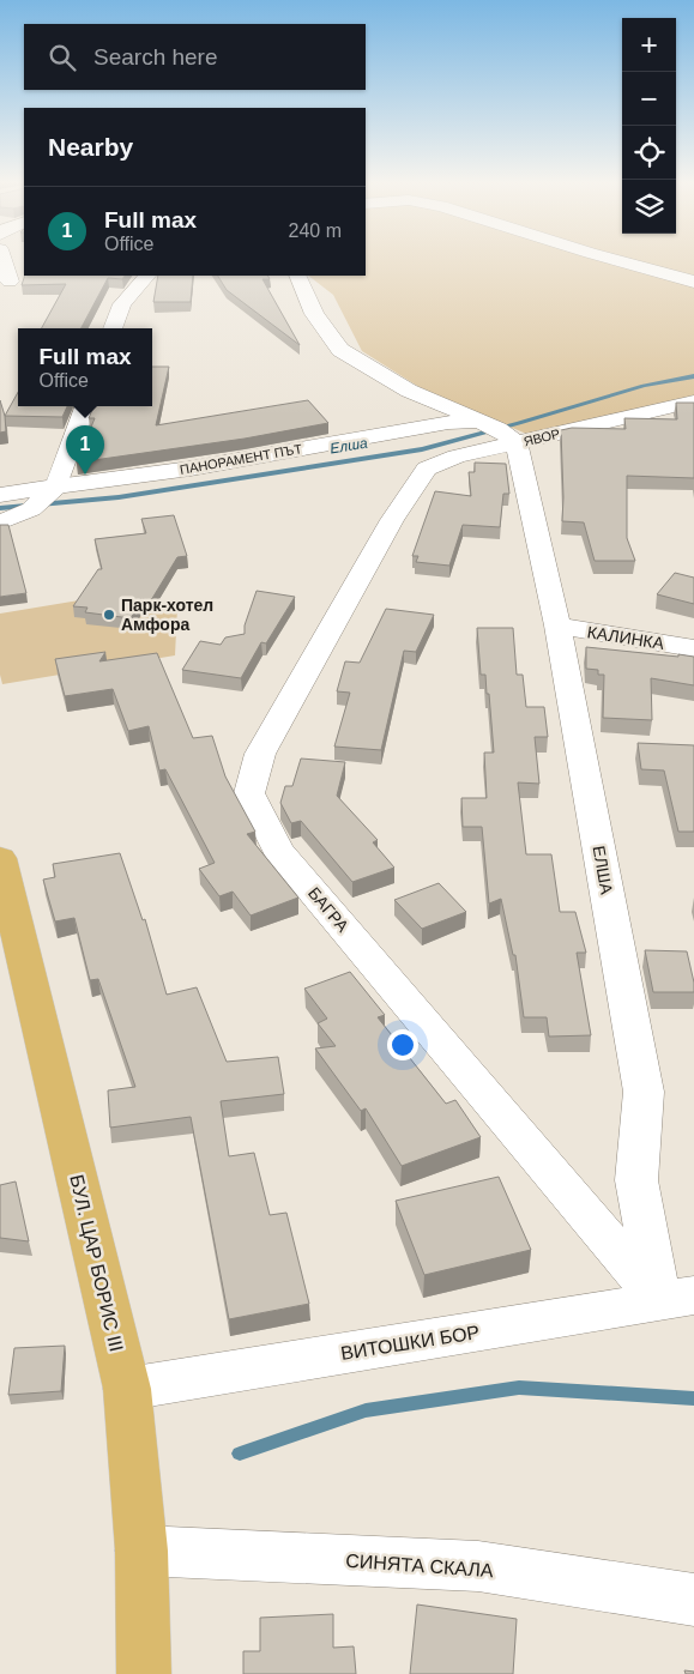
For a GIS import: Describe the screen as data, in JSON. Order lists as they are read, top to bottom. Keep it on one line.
{"streets":{"main road":["БУЛ. ЦАР БОРИС III"],"street":["ЯВОР","ПАНОРАМЕНТ ПЪТ","КАЛИНКА","ЕЛША","БАГРА","ВИТОШКИ БОР","СИНЯТА СКАЛА"]},"crossings":[["ЯВОР","ЕЛША"],["ЯВОР","БАГРА"],["КАЛИНКА","ЕЛША"],["ЕЛША","БАГРА"],["ЕЛША","ВИТОШКИ БОР"],["БАГРА","ВИТОШКИ БОР"],["БУЛ. ЦАР БОРИС III","ВИТОШКИ БОР"],["БУЛ. ЦАР БОРИС III","СИНЯТА СКАЛА"]],"water":["Елша"],"places":["Парк-хотел Амфора"],"page":{"map_buttons":["+","−"],"search":"Search here","heading":"Nearby","list":[{"mark":"1","name":"Full max","note":"Office","value":"240 m"}],"popup":["Full max","Office"],"pins":"1"}}
